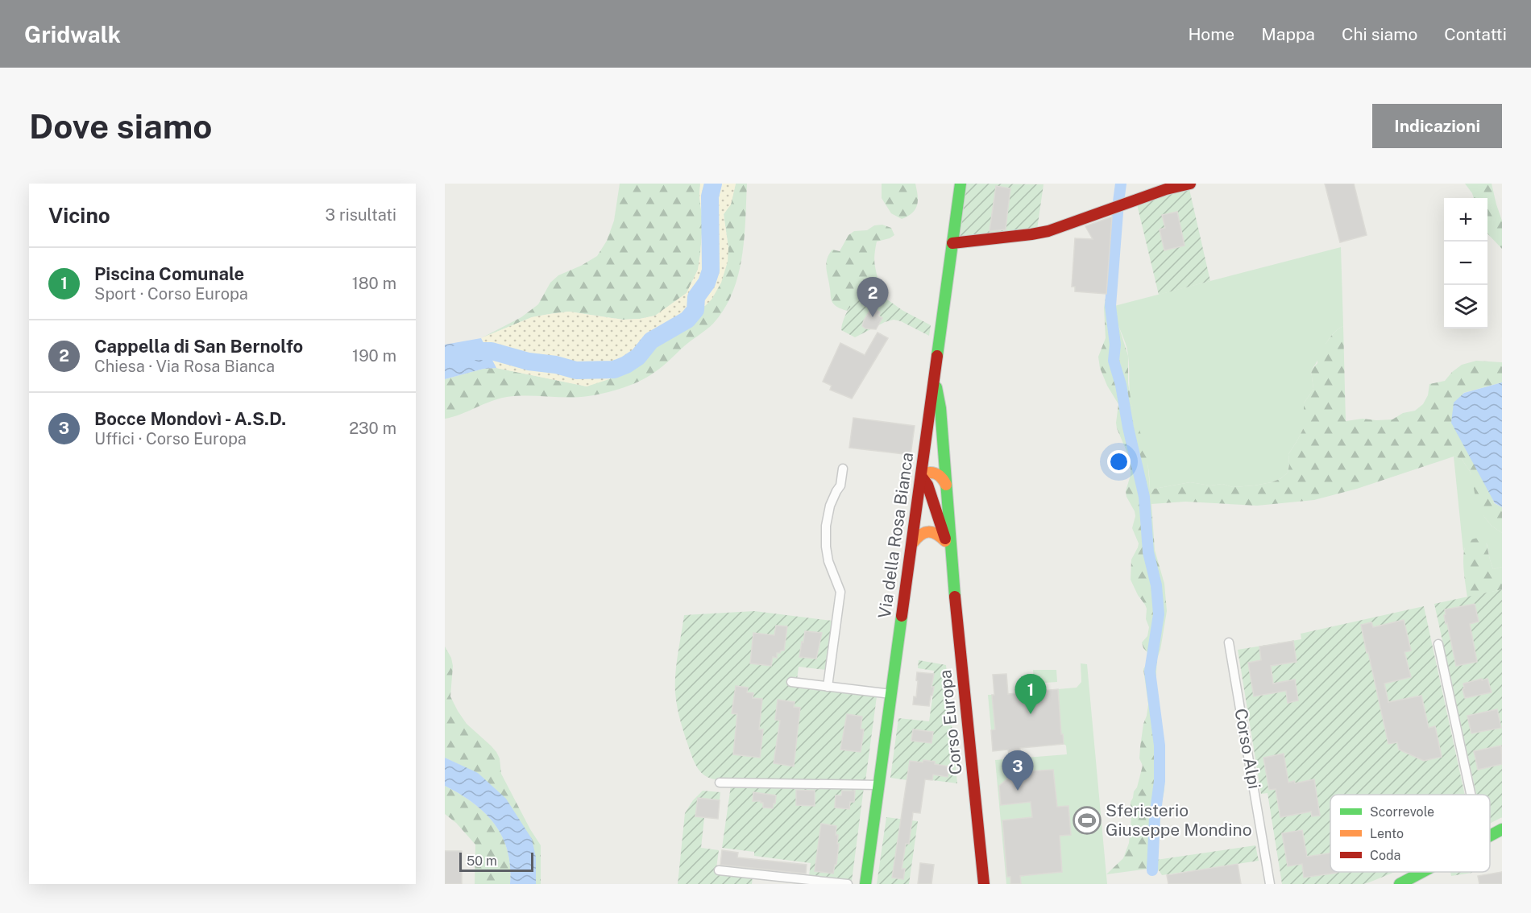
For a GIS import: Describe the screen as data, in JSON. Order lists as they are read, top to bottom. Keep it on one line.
{"streets":{"street":["Via della Rosa Bianca","Corso Europa","Corso Alpi"]},"crossings":[["Via della Rosa Bianca","Corso Europa"]],"places":{"sports":["Sferisterio Giuseppe Mondino"]},"legend":["Scorrevole","Lento","Coda"],"scale_bar":"50 m","page":{"header":"Gridwalk","nav":["Home","Mappa","Chi siamo","Contatti"],"buttons":"Indicazioni","title":"Dove siamo","heading":["Vicino","3 risultati"],"map_buttons":["+","−"],"list":[{"mark":"1","name":"Piscina Comunale","note":"Sport · Corso Europa","value":"180 m"},{"mark":"2","name":"Cappella di San Bernolfo","note":"Chiesa · Via Rosa Bianca","value":"190 m"},{"mark":"3","name":"Bocce Mondovì - A.S.D.","note":"Uffici · Corso Europa","value":"230 m"}],"pins":["2","1","3"],"scale":"50 m"}}
